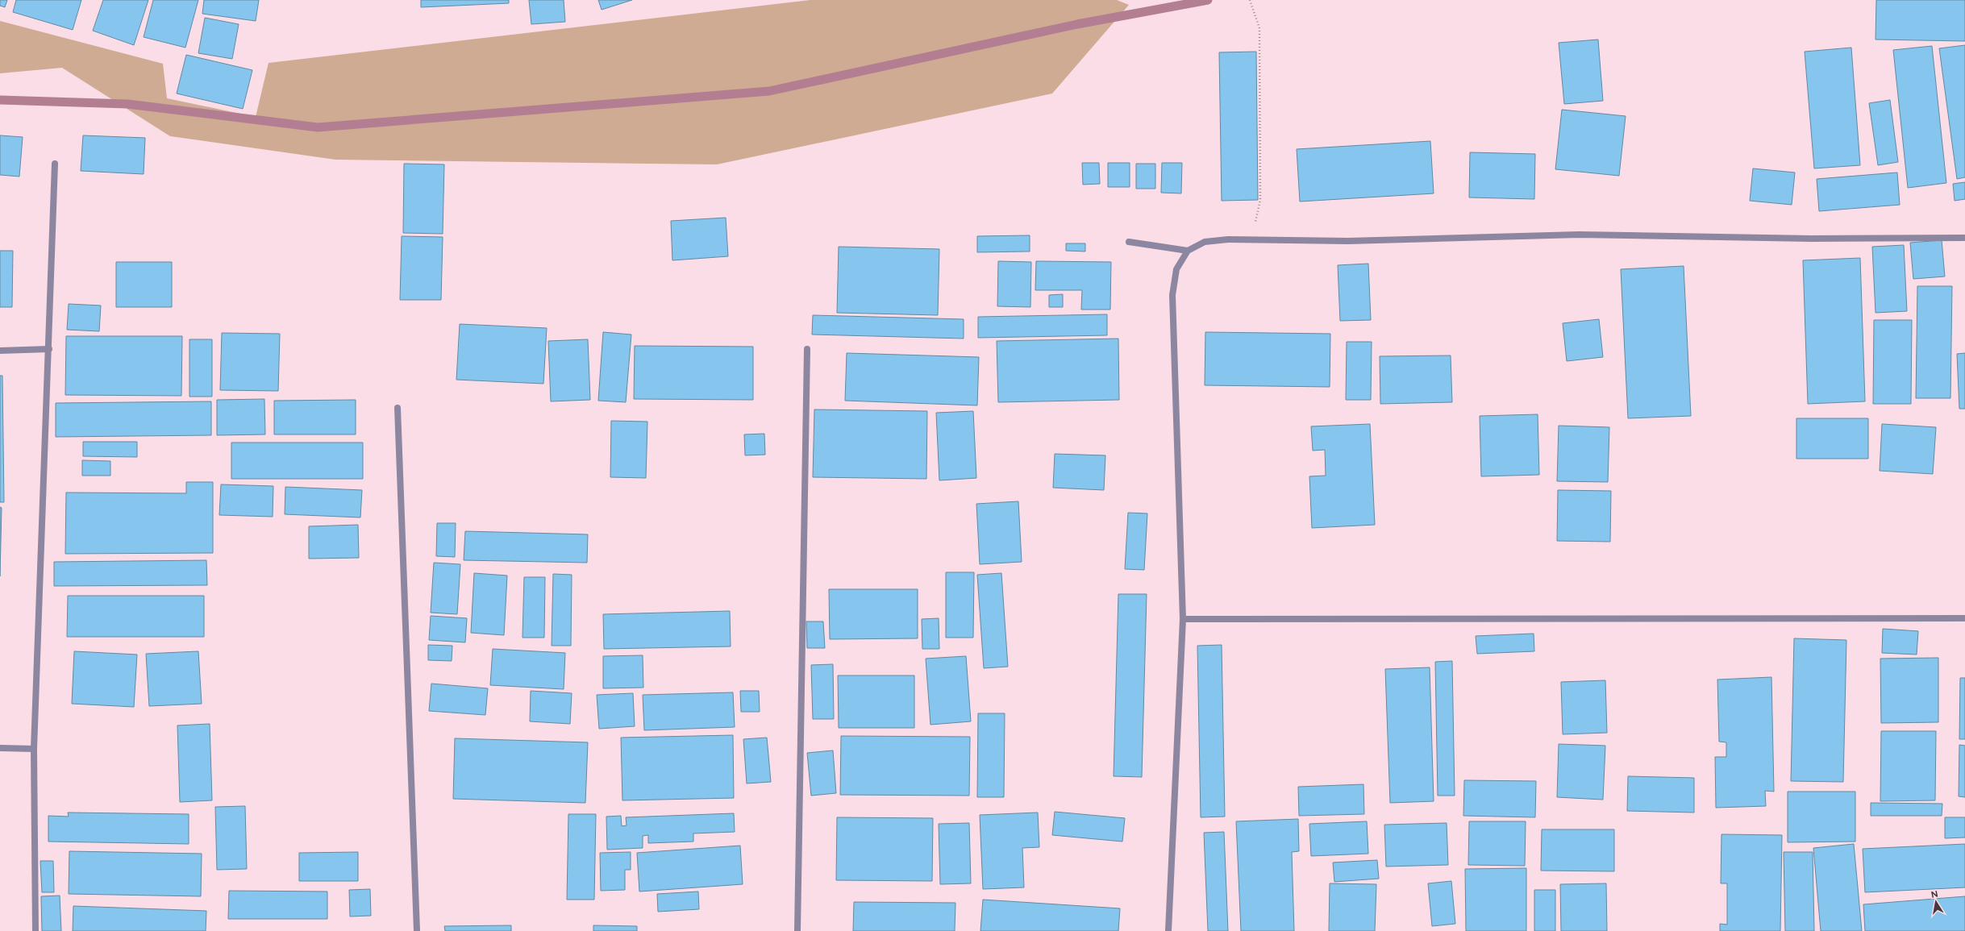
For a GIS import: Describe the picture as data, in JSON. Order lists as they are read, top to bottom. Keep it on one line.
{"north":"top"}
